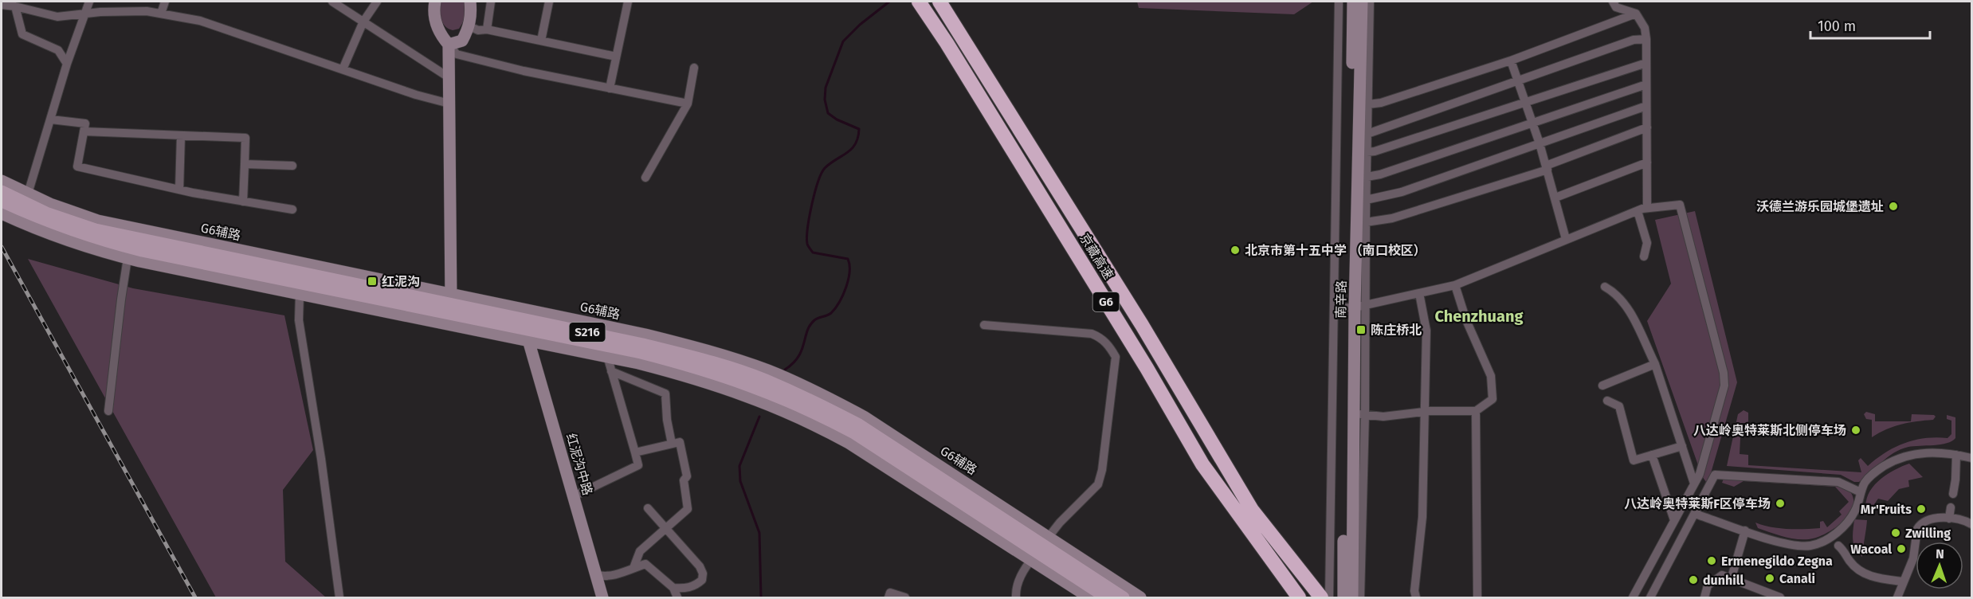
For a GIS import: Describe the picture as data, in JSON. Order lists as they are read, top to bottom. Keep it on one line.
{"streets":{"highway":["京藏高速","G6"],"main road":["G6辅路","S216"],"street":["南辛路","红泥沟中路"]},"crossings":[["G6辅路","红泥沟中路"]],"districts":["Chenzhuang"],"places":{"other":["沃德兰游乐园城堡遗址","北京市第十五中学 （南口校区）","八达岭奥特莱斯北侧停车场","八达岭奥特莱斯F区停车场","Mr'Fruits","Zwilling","Wacoal","Ermenegildo Zegna","Canali","dunhill"],"transit":["红泥沟","陈庄桥北"]},"scale_bar":"100 m","north":"top"}
